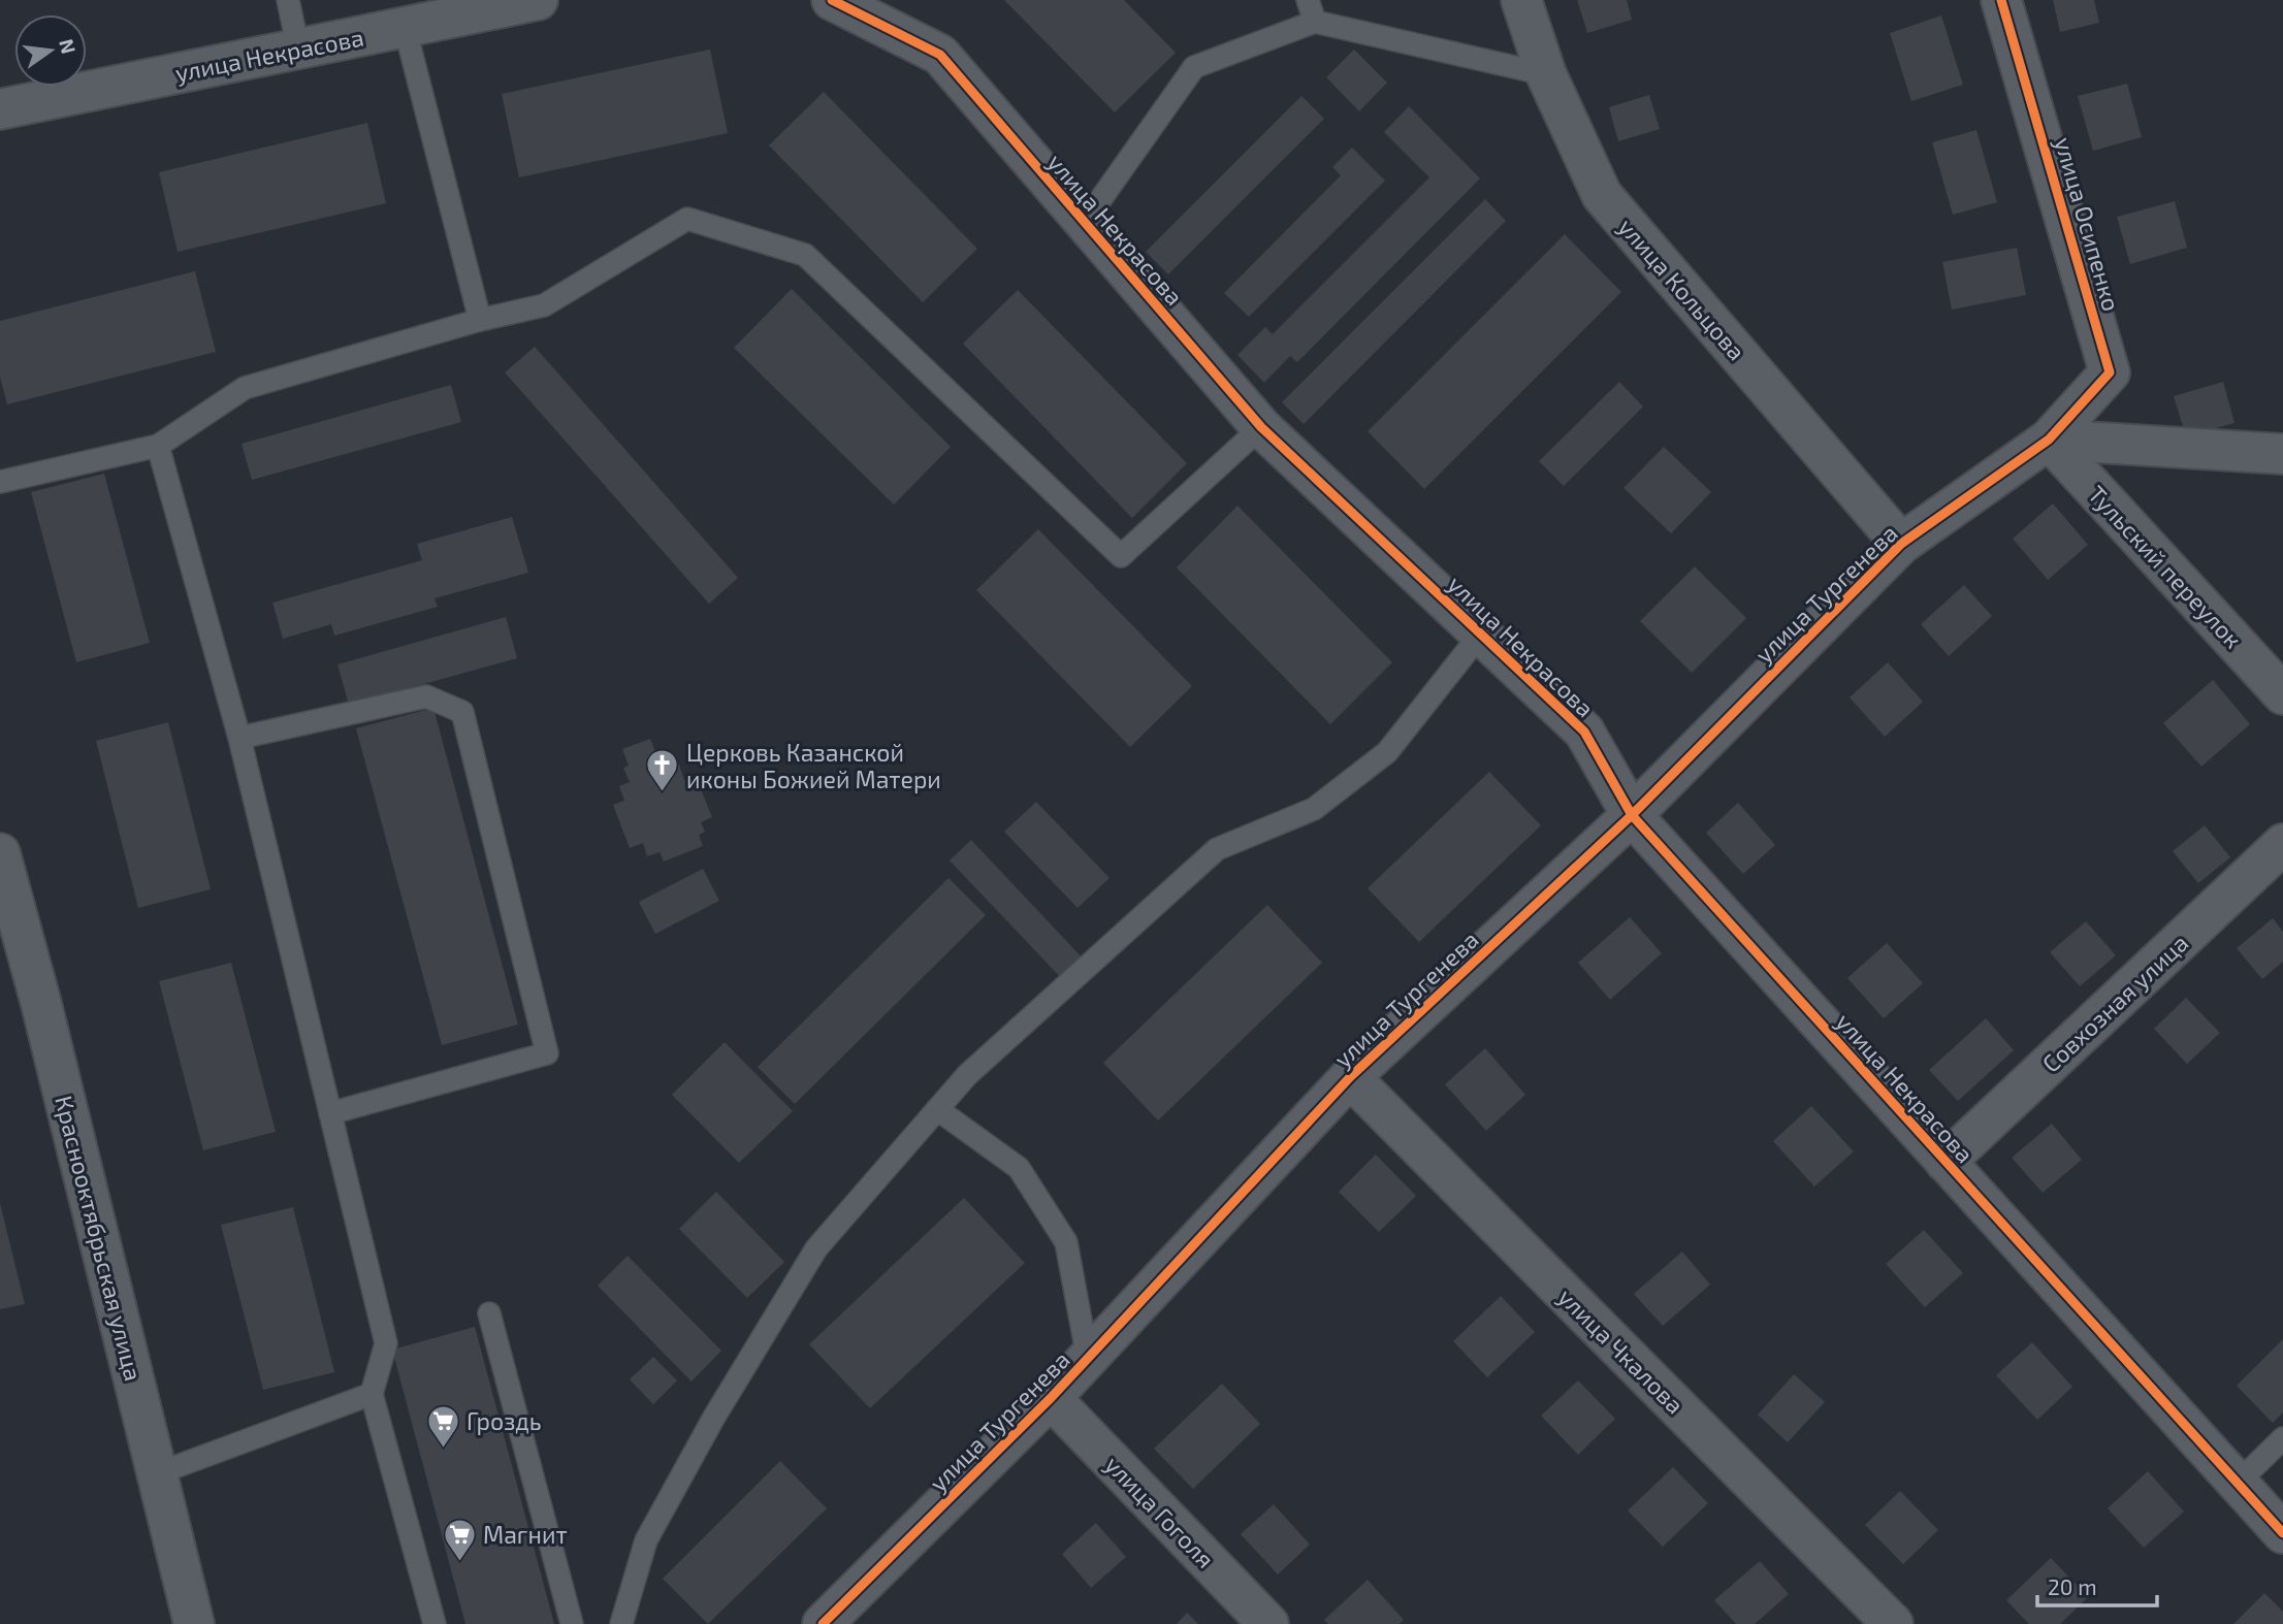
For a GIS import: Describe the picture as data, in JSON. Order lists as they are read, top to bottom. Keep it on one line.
{"streets":{"street":["улица Некрасова","улица Осипенко","улица Кольцова","Тульский переулок","улица Тургенева","Совхозная улица","Краснооктябрьская улица","улица Чкалова","улица Гоголя"]},"crossings":[["улица Некрасова","улица Тургенева"],["улица Некрасова","Совхозная улица"],["улица Осипенко","Тульский переулок"],["улица Осипенко","улица Тургенева"],["улица Кольцова","улица Тургенева"],["Тульский переулок","улица Тургенева"],["улица Тургенева","улица Чкалова"],["улица Тургенева","улица Гоголя"]],"places":{"church":["Церковь Казанской иконы Божией Матери"],"supermarket":["Гроздь","Магнит"]},"scale_bar":"20 m","north":"right"}
